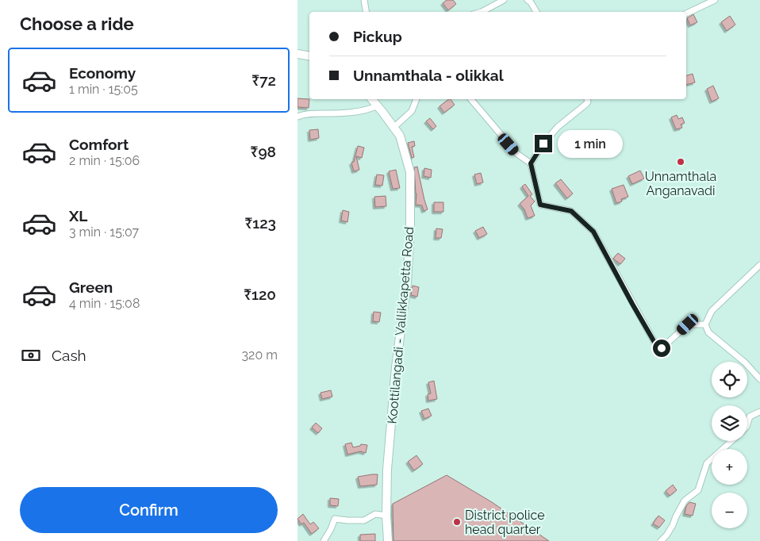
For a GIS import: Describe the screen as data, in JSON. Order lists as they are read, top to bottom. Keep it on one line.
{"streets":{"main road":["Koottilangadi - Vallikkapetta Road"]},"places":["Unnamthala Anganavadi","District police head quarter"],"page":{"heading":"Choose a ride","banner":["Pickup","Unnamthala - olikkal"],"list":[{"name":"Economy","note":"1 min · 15:05","value":"₹72"},{"name":"Comfort","note":"2 min · 15:06","value":"₹98"},{"name":"XL","note":"3 min · 15:07","value":"₹123"},{"name":"Green","note":"4 min · 15:08","value":"₹120"}],"bubble":"1 min","pay":["Cash","320 m"],"map_buttons":["+","−"],"buttons":"Confirm"}}
